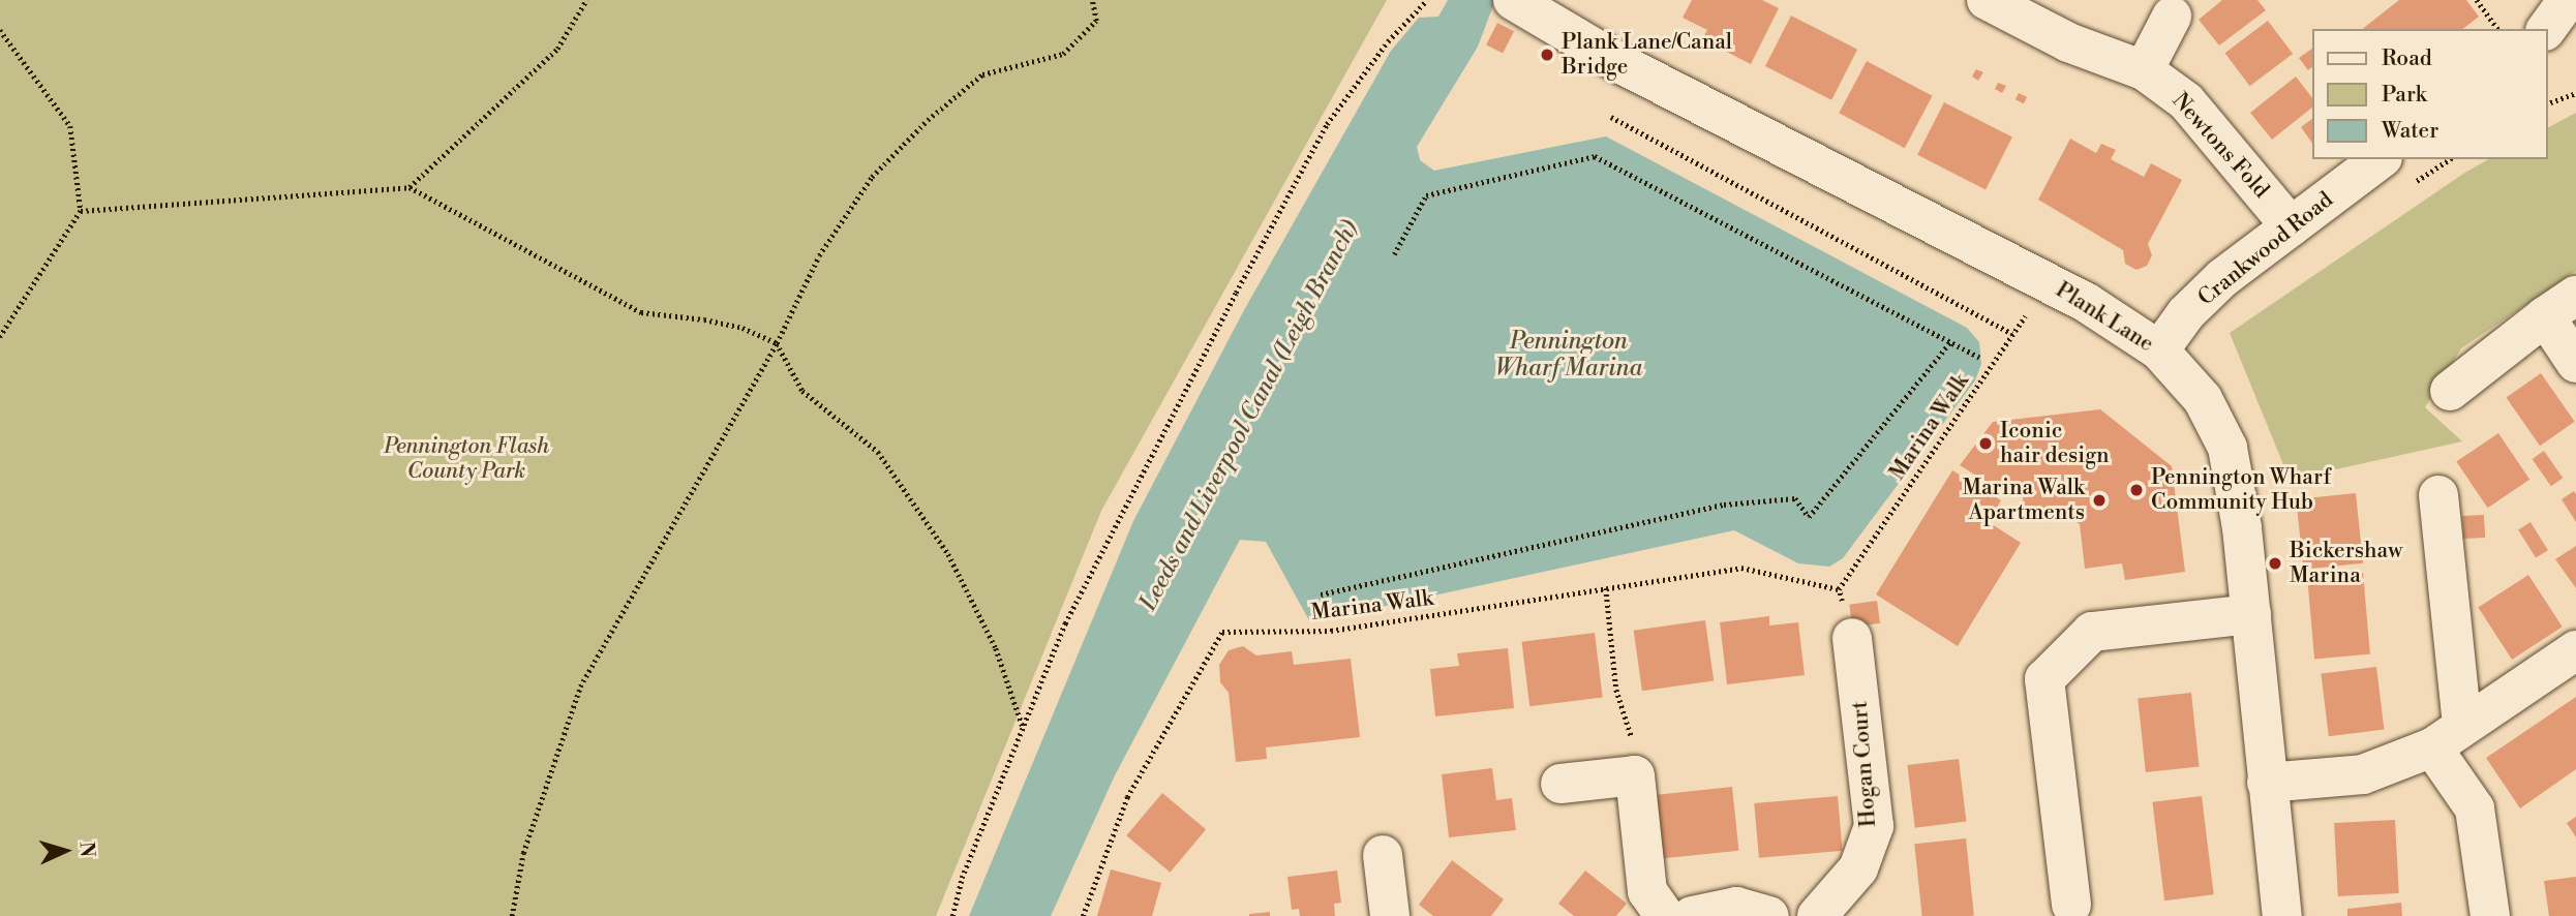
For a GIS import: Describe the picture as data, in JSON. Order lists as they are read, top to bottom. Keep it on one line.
{"streets":{"street":["Newtons Fold","Crankwood Road","Plank Lane","Hogan Court"],"path":["Marina Walk"]},"crossings":[["Newtons Fold","Crankwood Road"],["Crankwood Road","Plank Lane"],["Plank Lane","Marina Walk"]],"water":["Pennington Wharf Marina","Leeds and Liverpool Canal (Leigh Branch)"],"parks":["Pennington Flash County Park"],"places":["Plank Lane/Canal Bridge","Iconic hair design","Pennington Wharf Community Hub","Marina Walk Apartments","Bickershaw Marina"],"legend":["Road","Park","Water"],"north":"right"}
